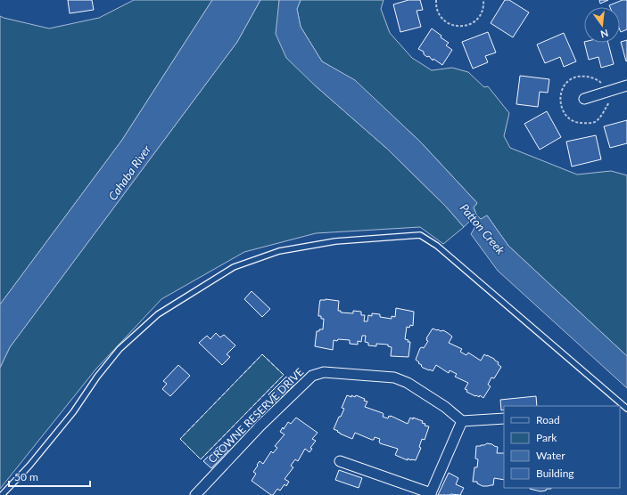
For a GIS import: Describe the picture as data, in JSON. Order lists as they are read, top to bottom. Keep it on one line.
{"streets":{"street":["CROWNE RESERVE DRIVE"]},"water":["Cahaba River","Patton Creek"],"legend":["Road","Park","Water","Building"],"scale_bar":"50 m","north":"bottom"}
